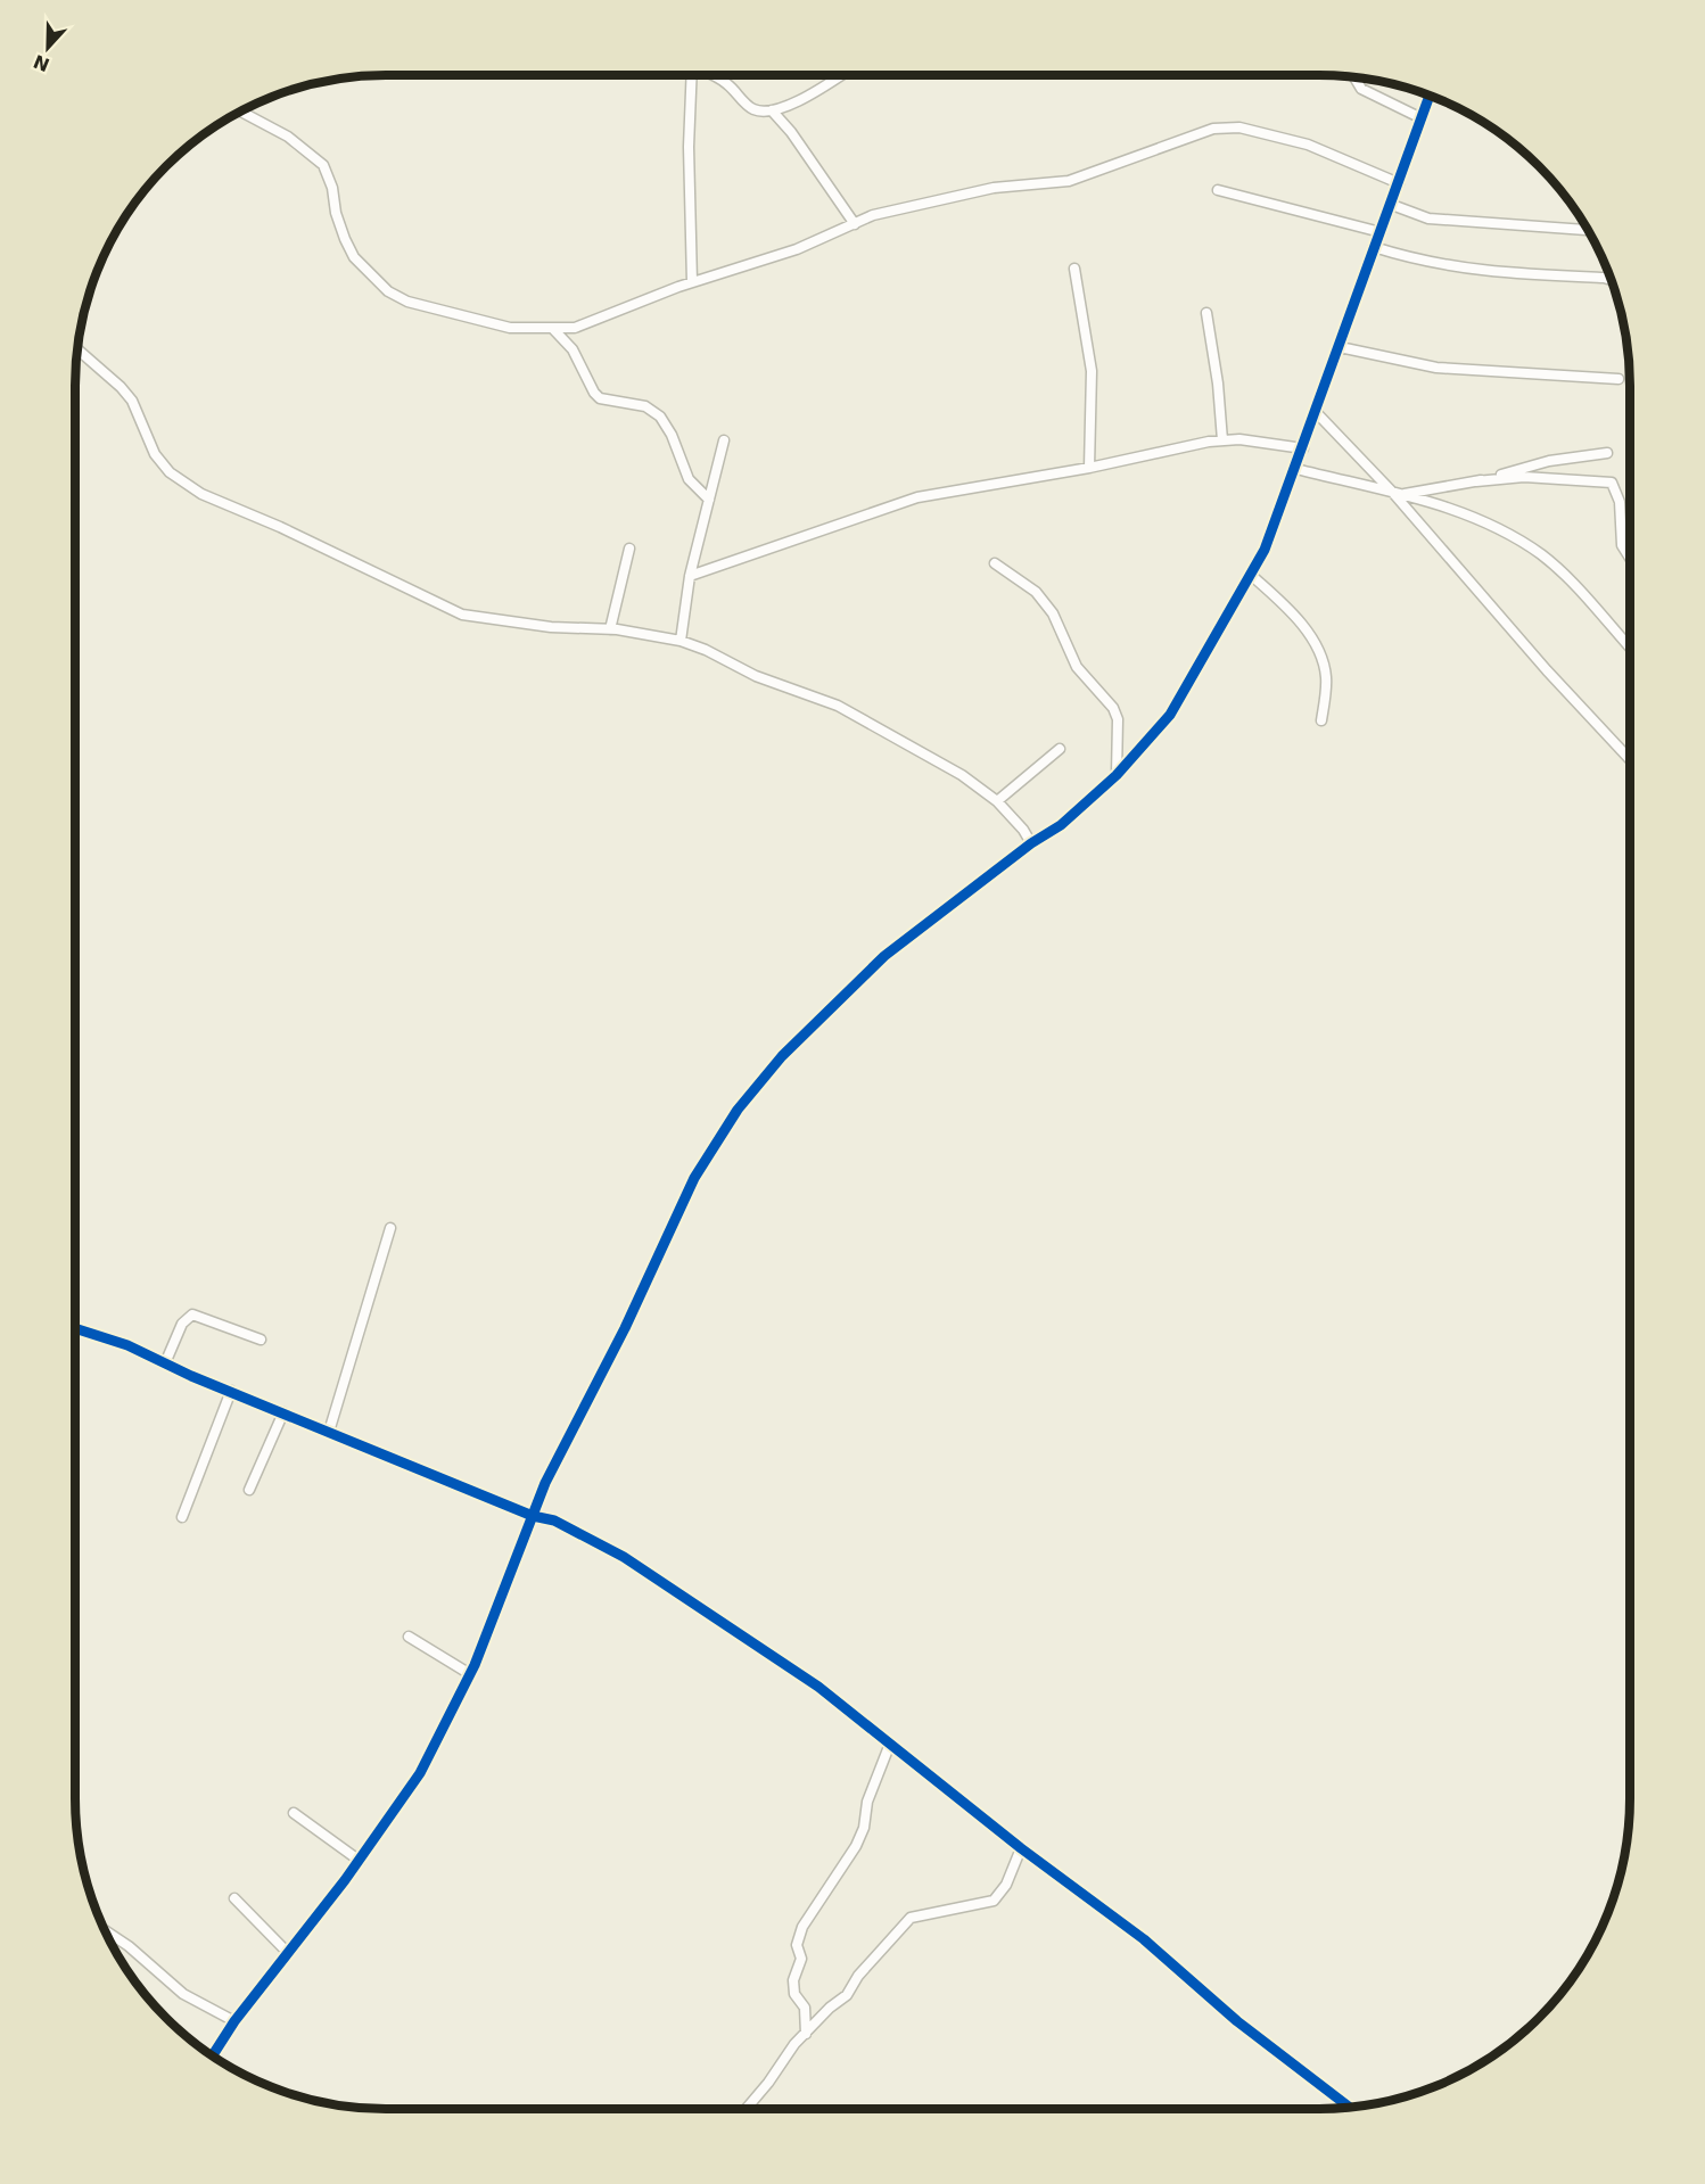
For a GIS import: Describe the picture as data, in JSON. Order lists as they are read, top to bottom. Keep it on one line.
{"north":"bottom"}
